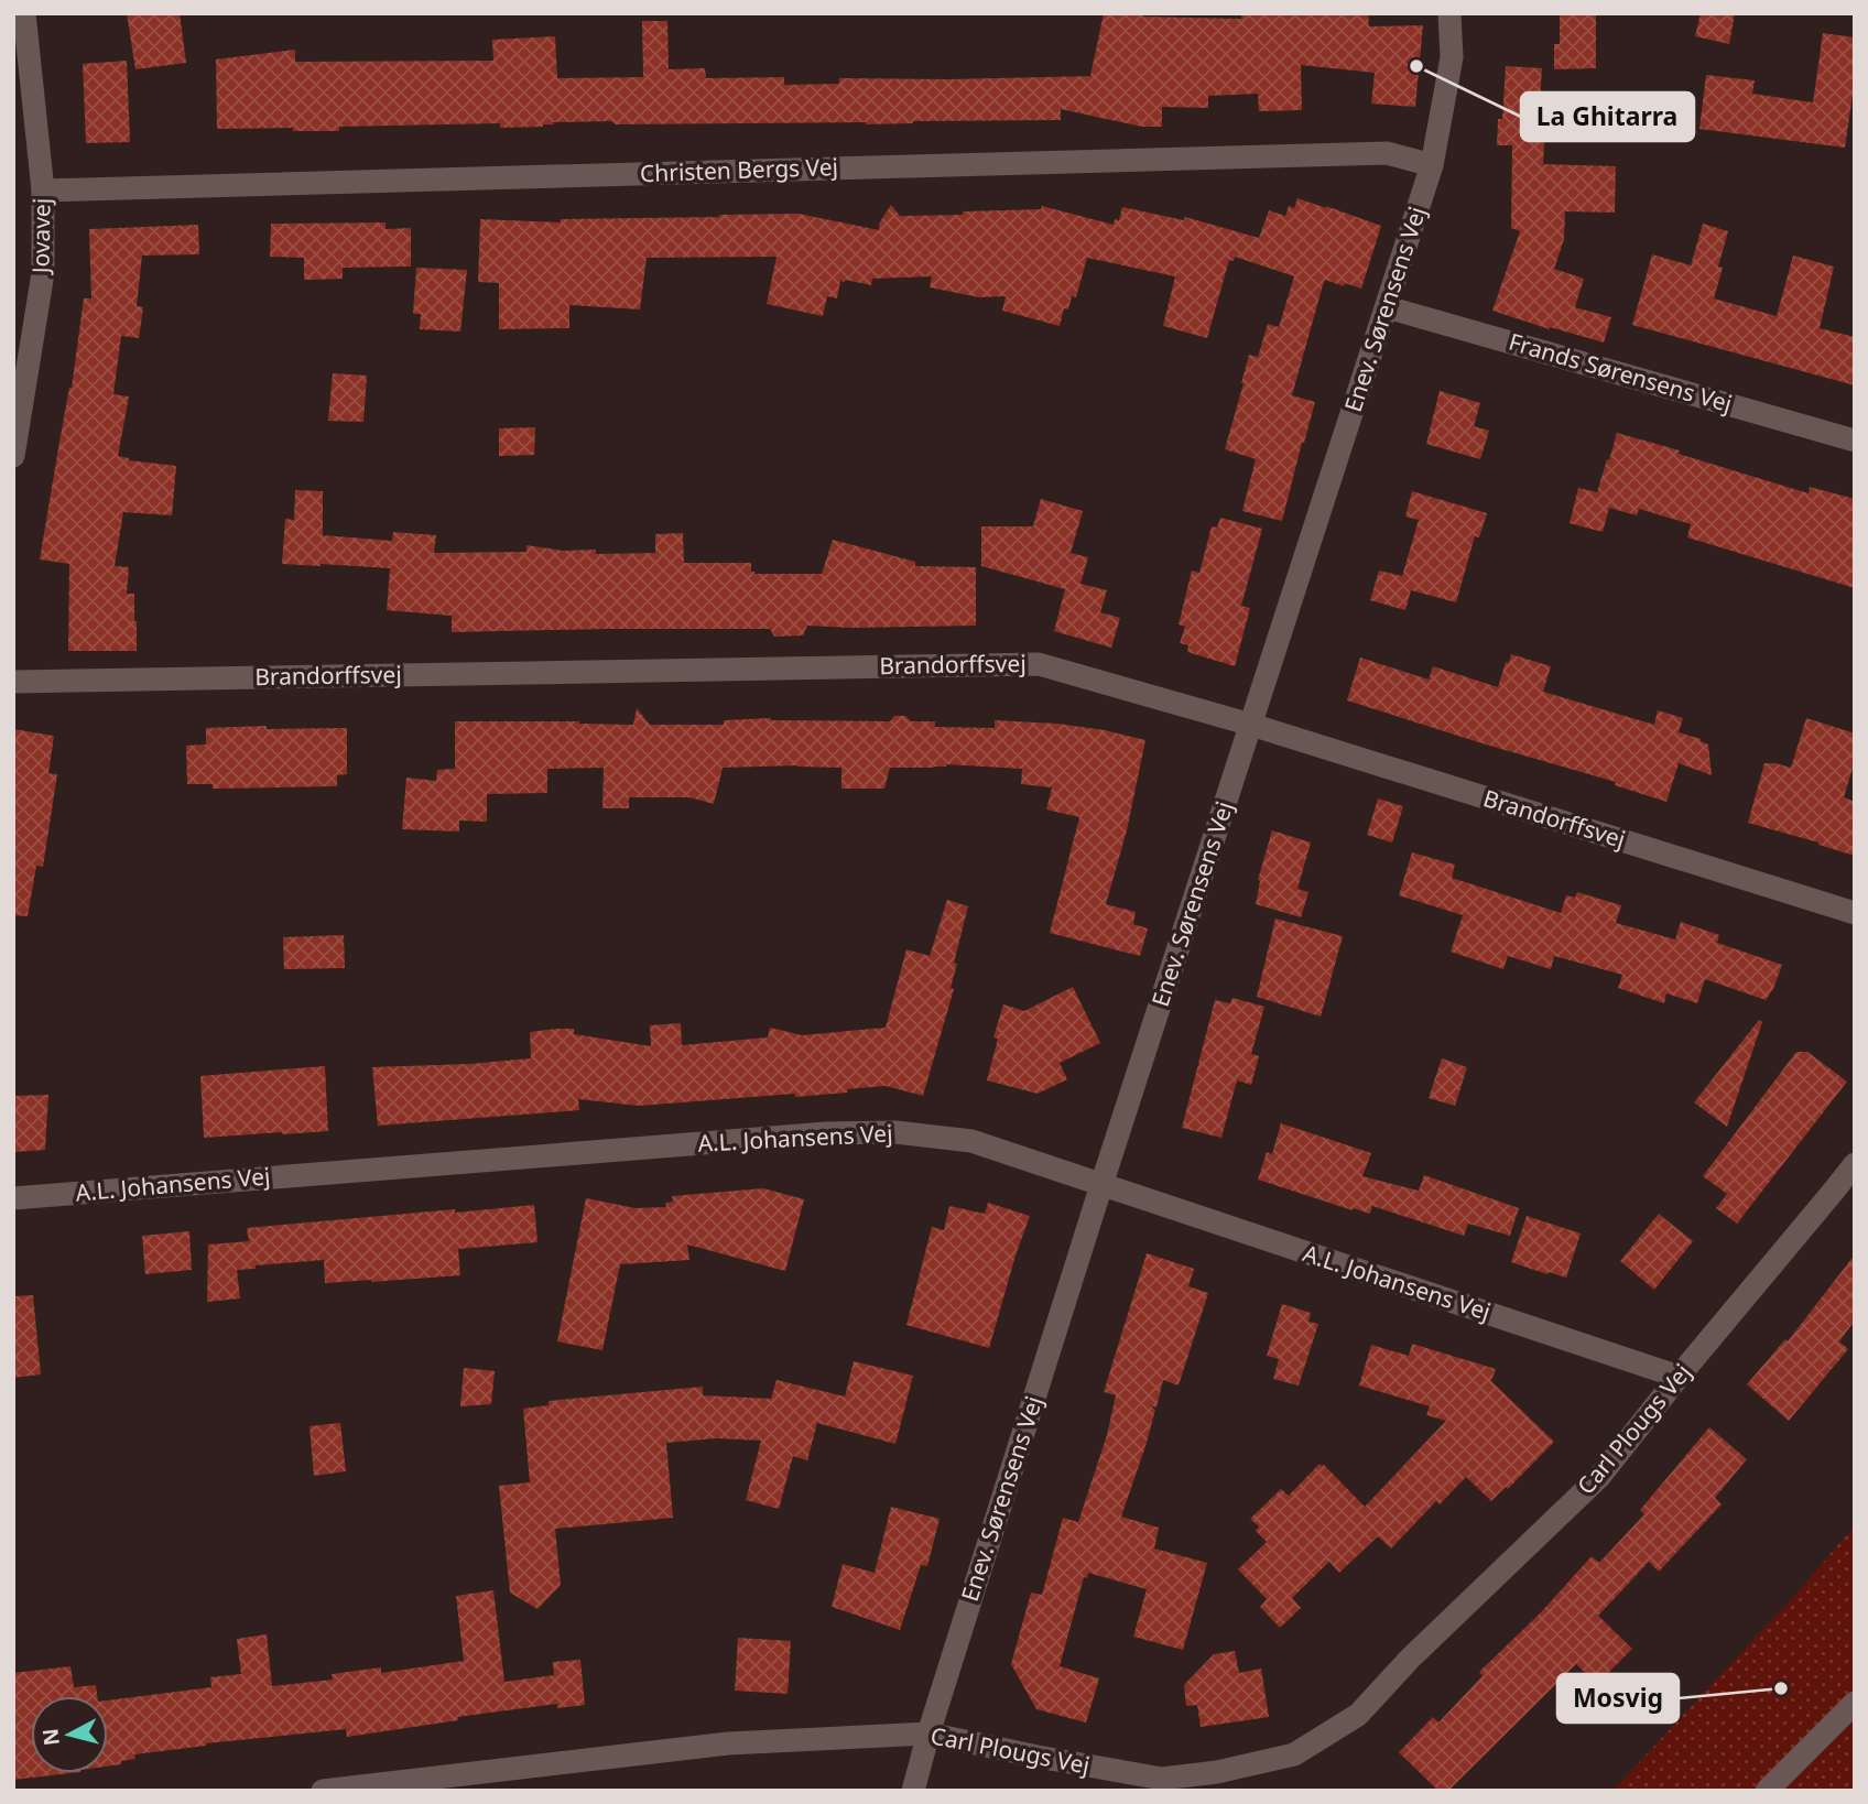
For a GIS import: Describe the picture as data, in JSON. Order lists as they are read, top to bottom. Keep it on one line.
{"streets":{"street":["Christen Bergs Vej","Jovavej","Enev. Sørensens Vej","Frands Sørensens Vej","Brandorffsvej","A.L. Johansens Vej","Carl Plougs Vej"]},"crossings":[["Christen Bergs Vej","Jovavej"],["Christen Bergs Vej","Enev. Sørensens Vej"],["Enev. Sørensens Vej","Frands Sørensens Vej"],["Enev. Sørensens Vej","Brandorffsvej"],["Enev. Sørensens Vej","A.L. Johansens Vej"],["Enev. Sørensens Vej","Carl Plougs Vej"],["A.L. Johansens Vej","Carl Plougs Vej"]],"places":["La Ghitarra","Mosvig"],"north":"left"}
